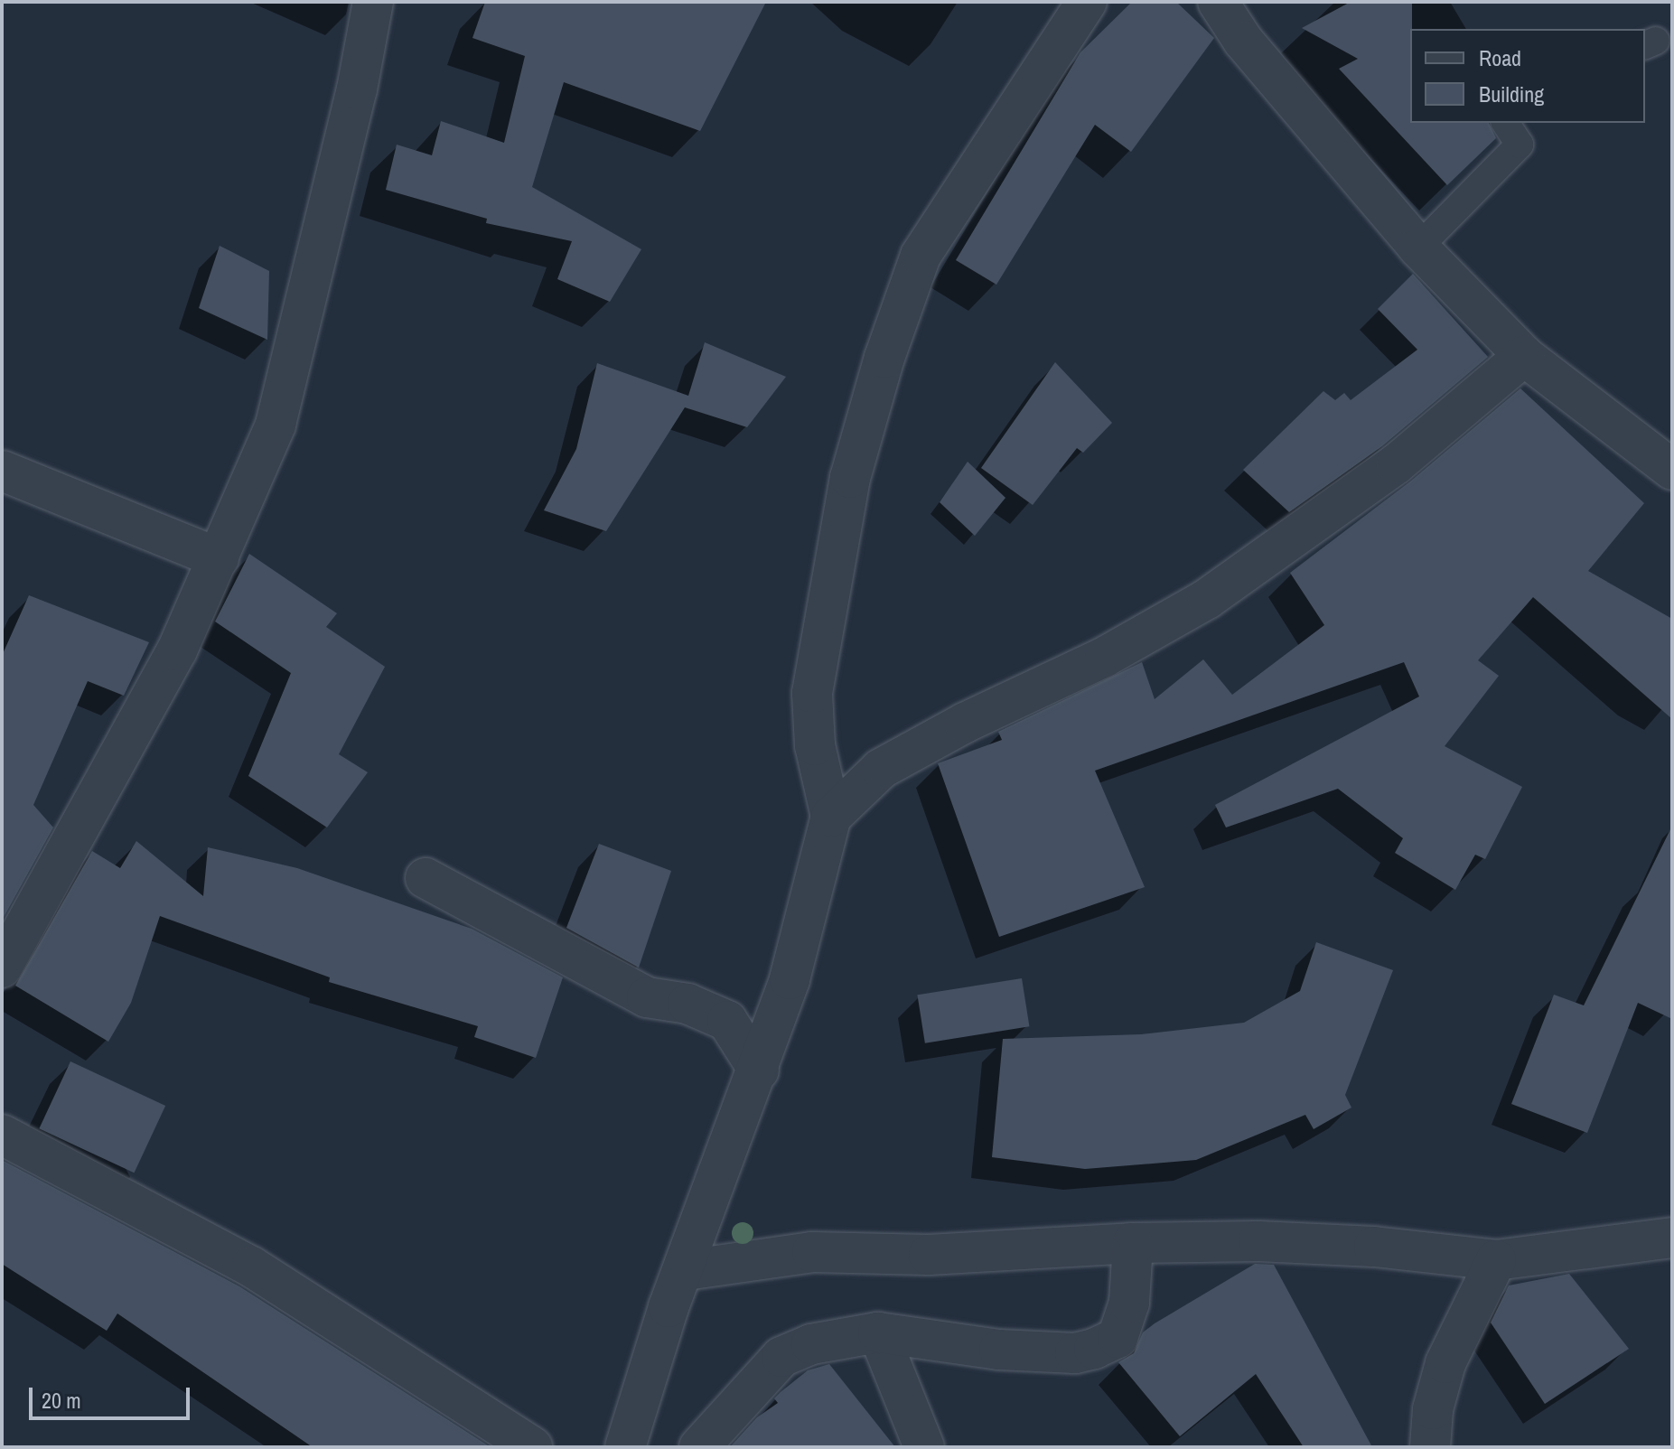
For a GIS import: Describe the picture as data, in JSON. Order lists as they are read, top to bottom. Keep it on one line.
{"legend":["Road","Building"],"scale_bar":"20 m"}
